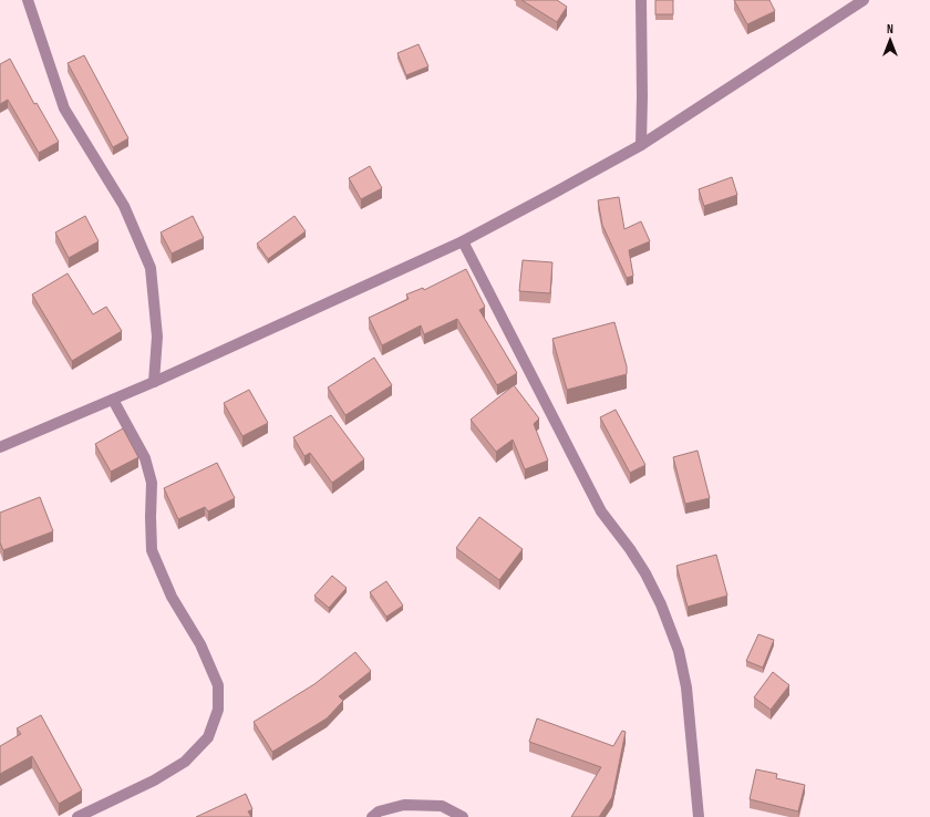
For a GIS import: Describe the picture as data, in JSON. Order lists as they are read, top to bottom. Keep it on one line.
{"north":"top"}
